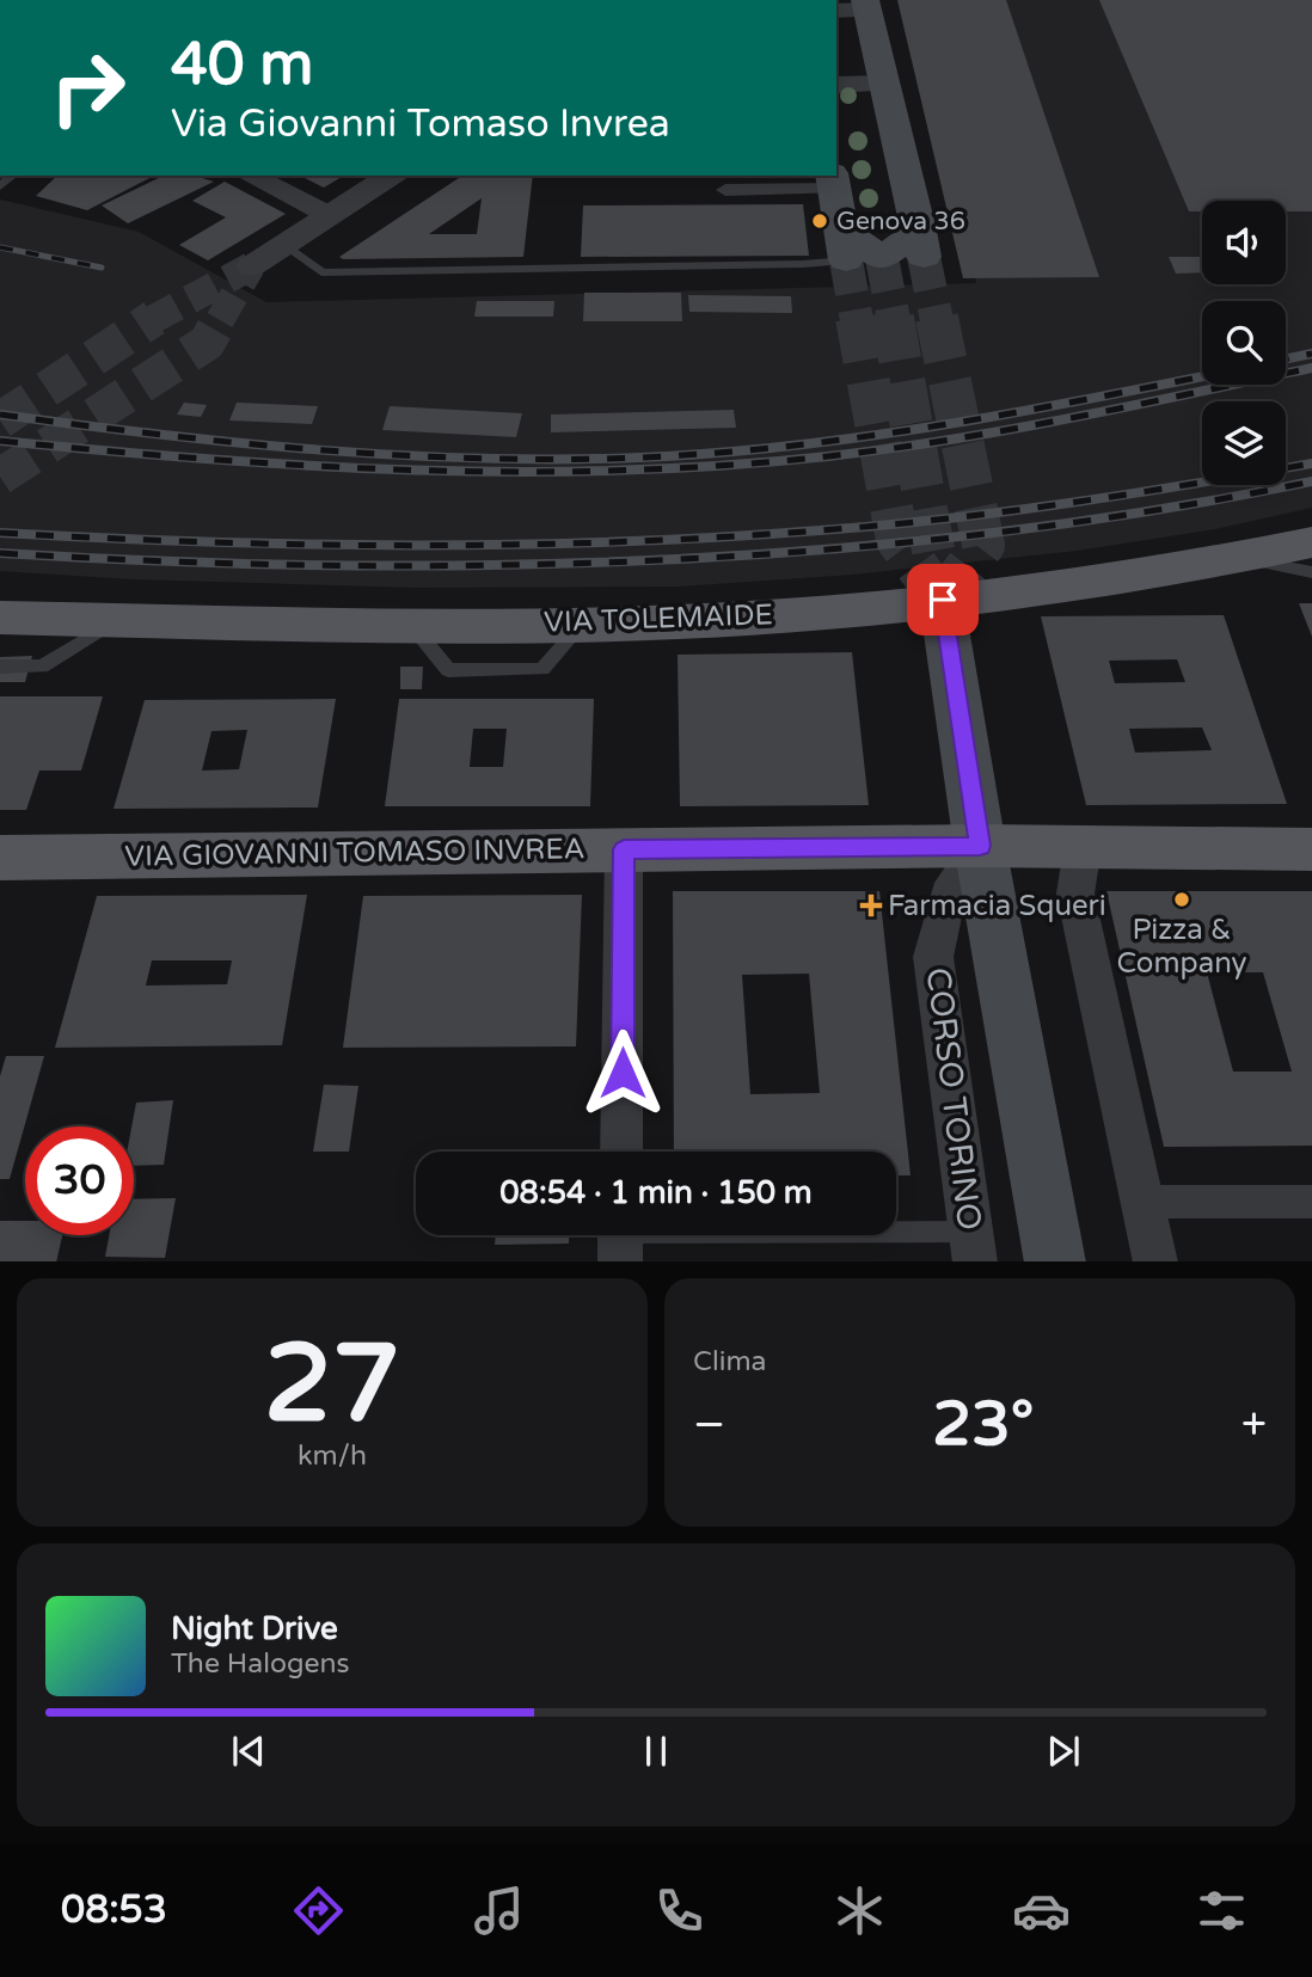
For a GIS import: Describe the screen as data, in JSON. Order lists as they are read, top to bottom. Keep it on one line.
{"streets":{"main road":["VIA TOLEMAIDE","VIA GIOVANNI TOMASO INVREA"],"street":["CORSO TORINO"]},"crossings":[["VIA GIOVANNI TOMASO INVREA","CORSO TORINO"]],"places":{"other":["Genova 36","Pizza & Company"],"health":["Farmacia Squeri"]},"page":{"turn":["40 m","Via Giovanni Tomaso Invrea"],"limit":"30","trip":"08:54 · 1 min · 150 m","tile":[["27","km/h"],"Clima"],"heat":["−","23°","+"],"song":["Night Drive","The Halogens"],"tabs":"08:53"}}
